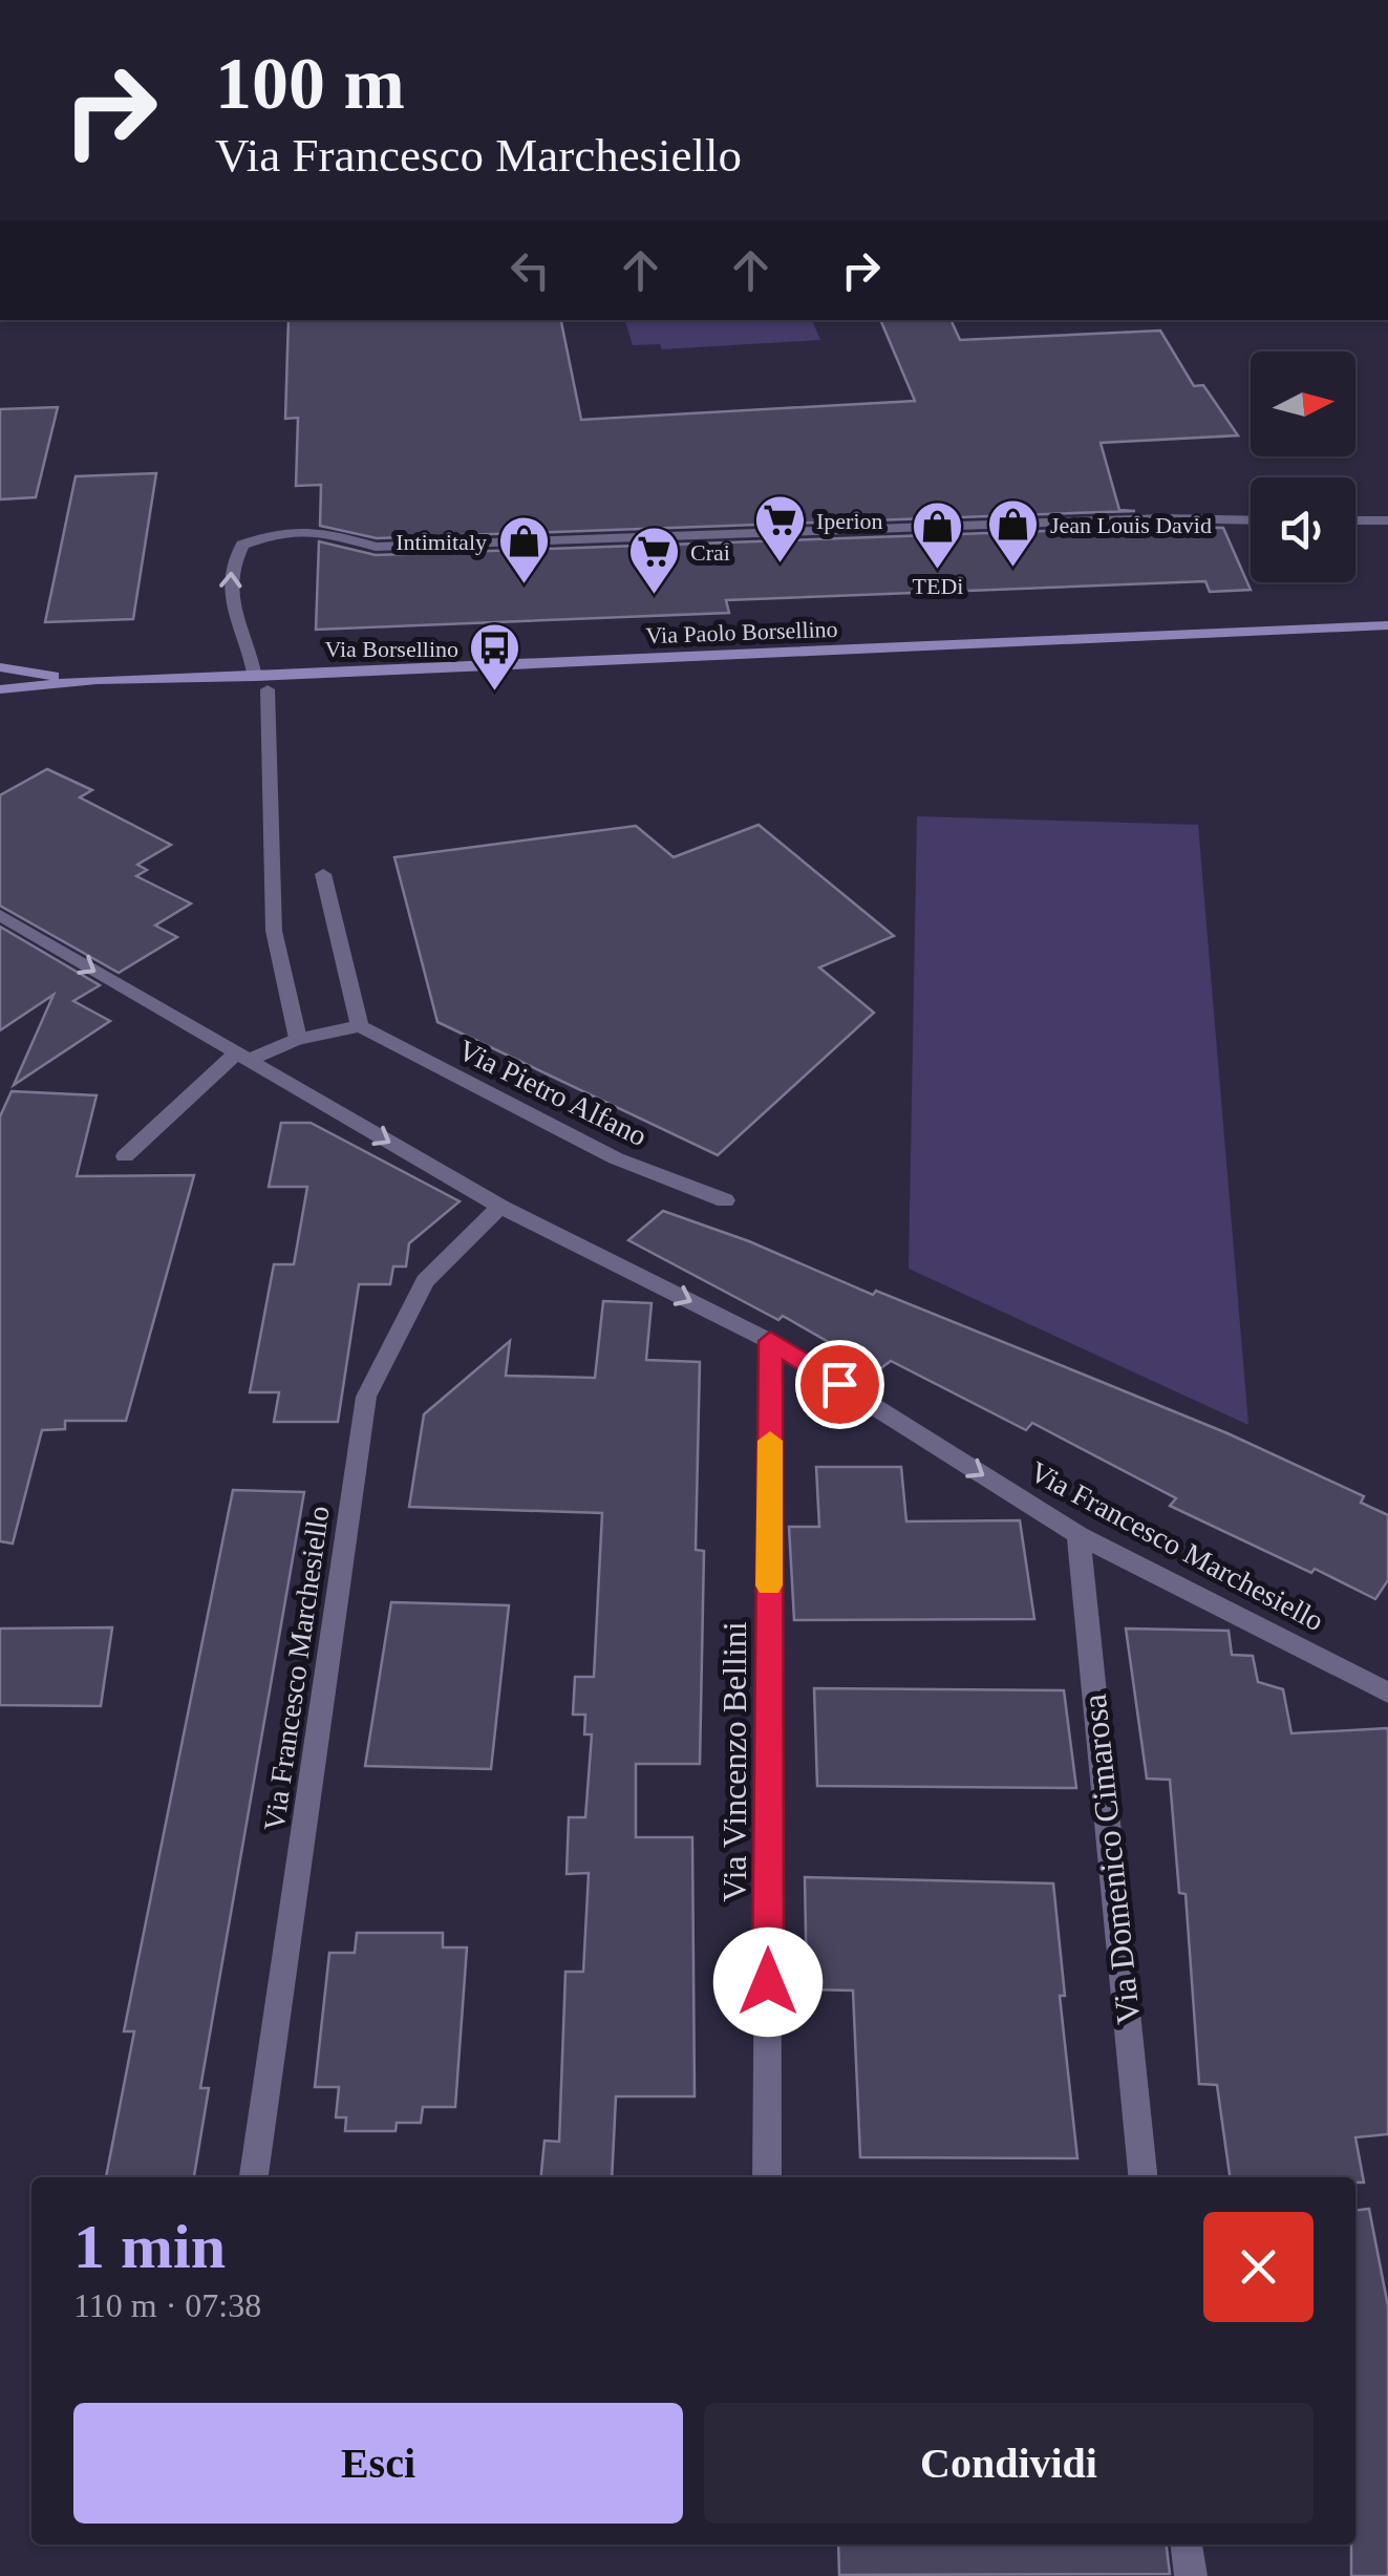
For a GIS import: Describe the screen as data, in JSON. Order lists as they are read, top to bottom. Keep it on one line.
{"streets":{"main road":["Via Paolo Borsellino"],"street":["Via Pietro Alfano","Via Francesco Marchesiello","Via Vincenzo Bellini","Via Domenico Cimarosa"]},"crossings":[["Via Francesco Marchesiello","Via Vincenzo Bellini"],["Via Francesco Marchesiello","Via Domenico Cimarosa"]],"one_way":["Via Francesco Marchesiello"],"places":{"supermarket":["Iperion","Crai"],"shop":["Jean Louis David","TEDi","Intimitaly"],"bus stop":["Via Borsellino"]},"north":"right","page":{"turn":["100 m","Via Francesco Marchesiello"],"heading":["1 min","110 m · 07:38"],"buttons":["Esci","Condividi"]}}
